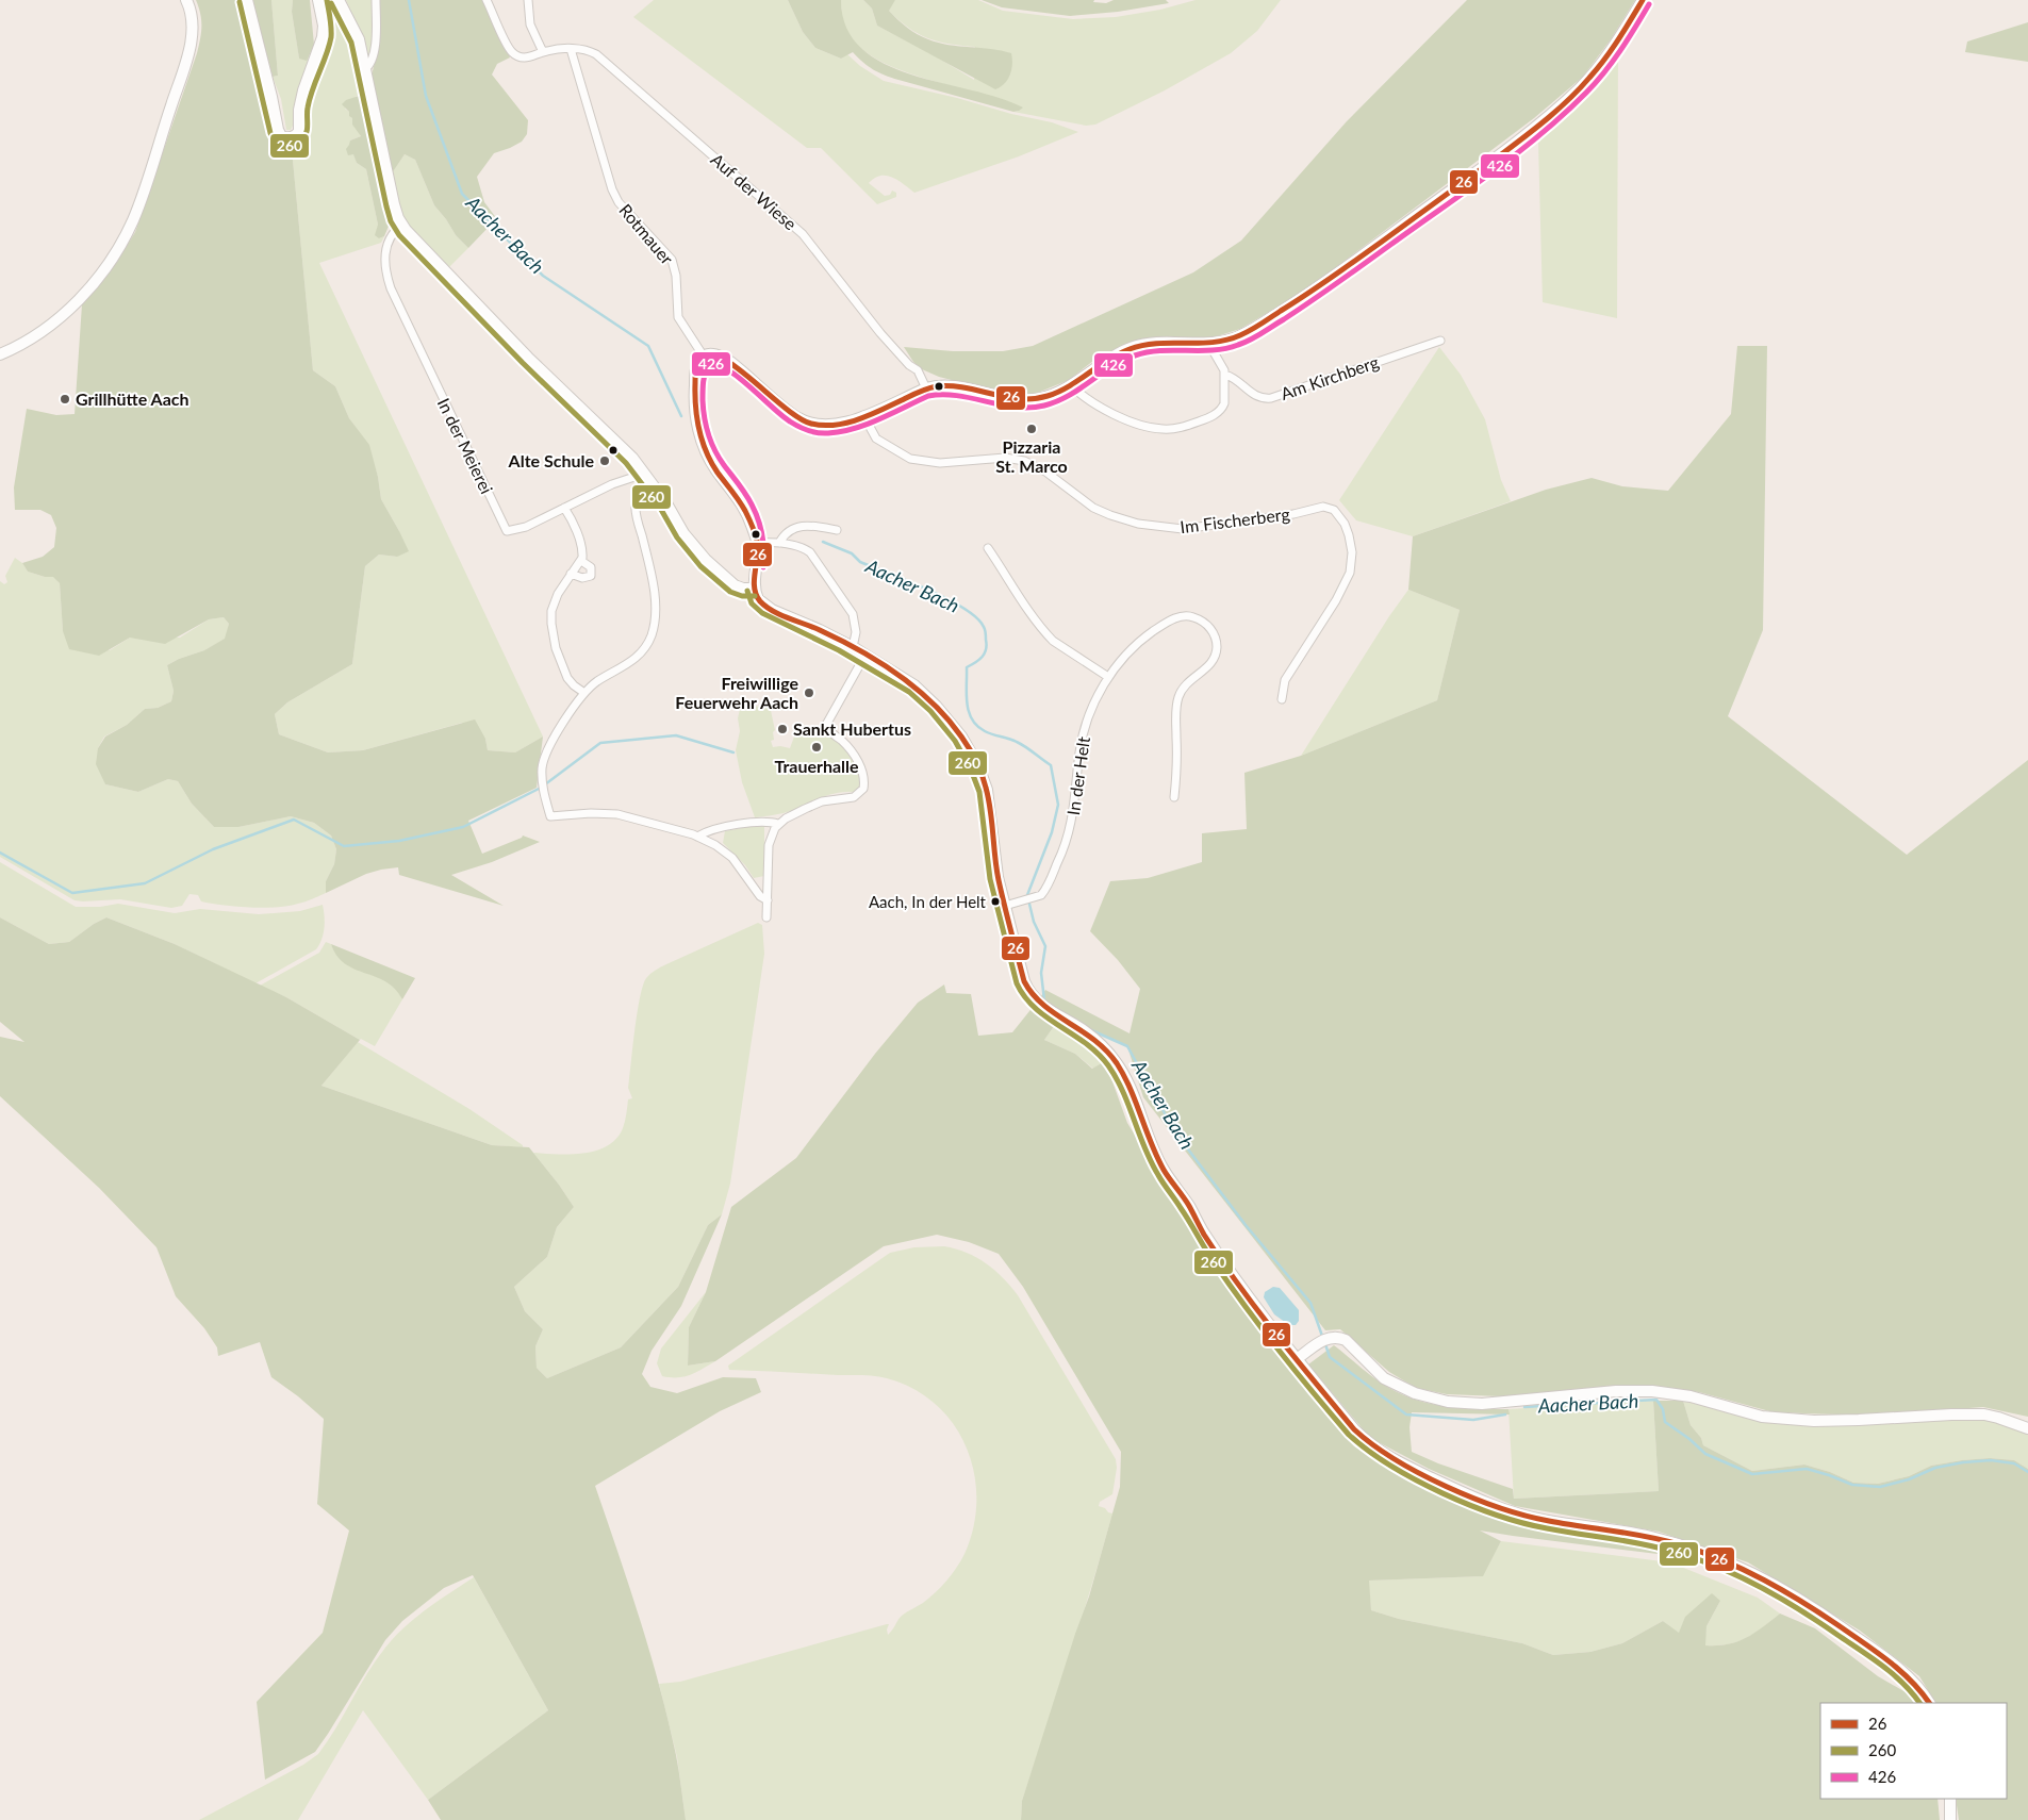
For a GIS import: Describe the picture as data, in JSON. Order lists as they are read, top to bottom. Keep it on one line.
{"streets":{"street":["Auf der Wiese","Rotmauer","Am Kirchberg","In der Meierei","Im Fischerberg","In der Helt"]},"crossings":[["Auf der Wiese","Rotmauer"]],"water":["Aacher Bach"],"places":["Grillhütte Aach","Pizzaria St. Marco","Alte Schule","Freiwillige Feuerwehr Aach","Sankt Hubertus","Trauerhalle","Aach, In der Helt"],"lines":["transit line 26","transit line 260","transit line 426"],"legend":["26","260","426"]}
